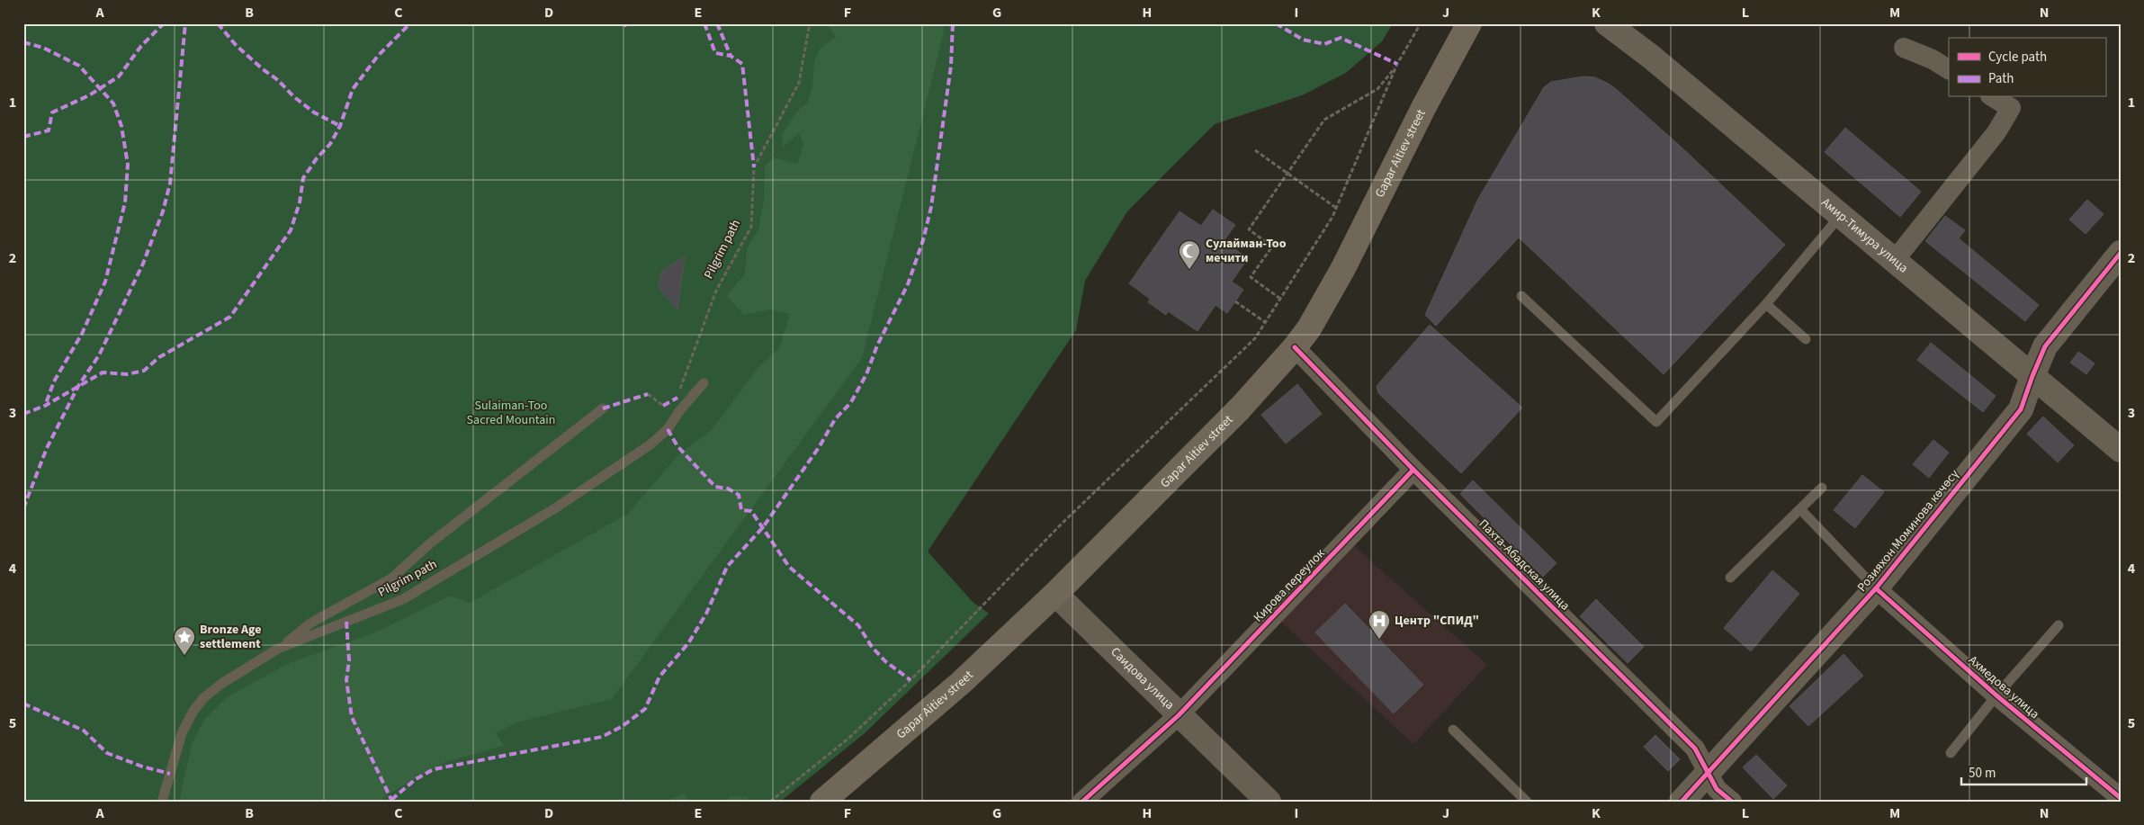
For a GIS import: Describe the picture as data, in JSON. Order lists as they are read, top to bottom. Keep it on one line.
{"streets":{"main road":["Gapar Aitiev street","Амир-Тимура улица"],"street":["Розияхон Моминова көчөсү","Пахта-Абадская улица","Кирова переулок","Саидова улица","Ахмедова улица"],"lane":["Pilgrim path"]},"crossings":[["Gapar Aitiev street","Пахта-Абадская улица"],["Gapar Aitiev street","Саидова улица"],["Амир-Тимура улица","Розияхон Моминова көчөсү"],["Розияхон Моминова көчөсү","Пахта-Абадская улица"],["Розияхон Моминова көчөсү","Ахмедова улица"],["Пахта-Абадская улица","Кирова переулок"],["Кирова переулок","Саидова улица"]],"parks":["Sulaiman-Too Sacred Mountain"],"places":{"mosque":["Сулайман-Тоо мечити"],"hospital":["Центр \"СПИД\""],"place":["Bronze Age settlement"]},"legend":["Cycle path","Path"],"scale_bar":"50 m","grid":{"columns":["A","B","C","D","E","F","G","H","I","J","K","L","M","N"],"rows":["1","2","3","4","5"]}}
